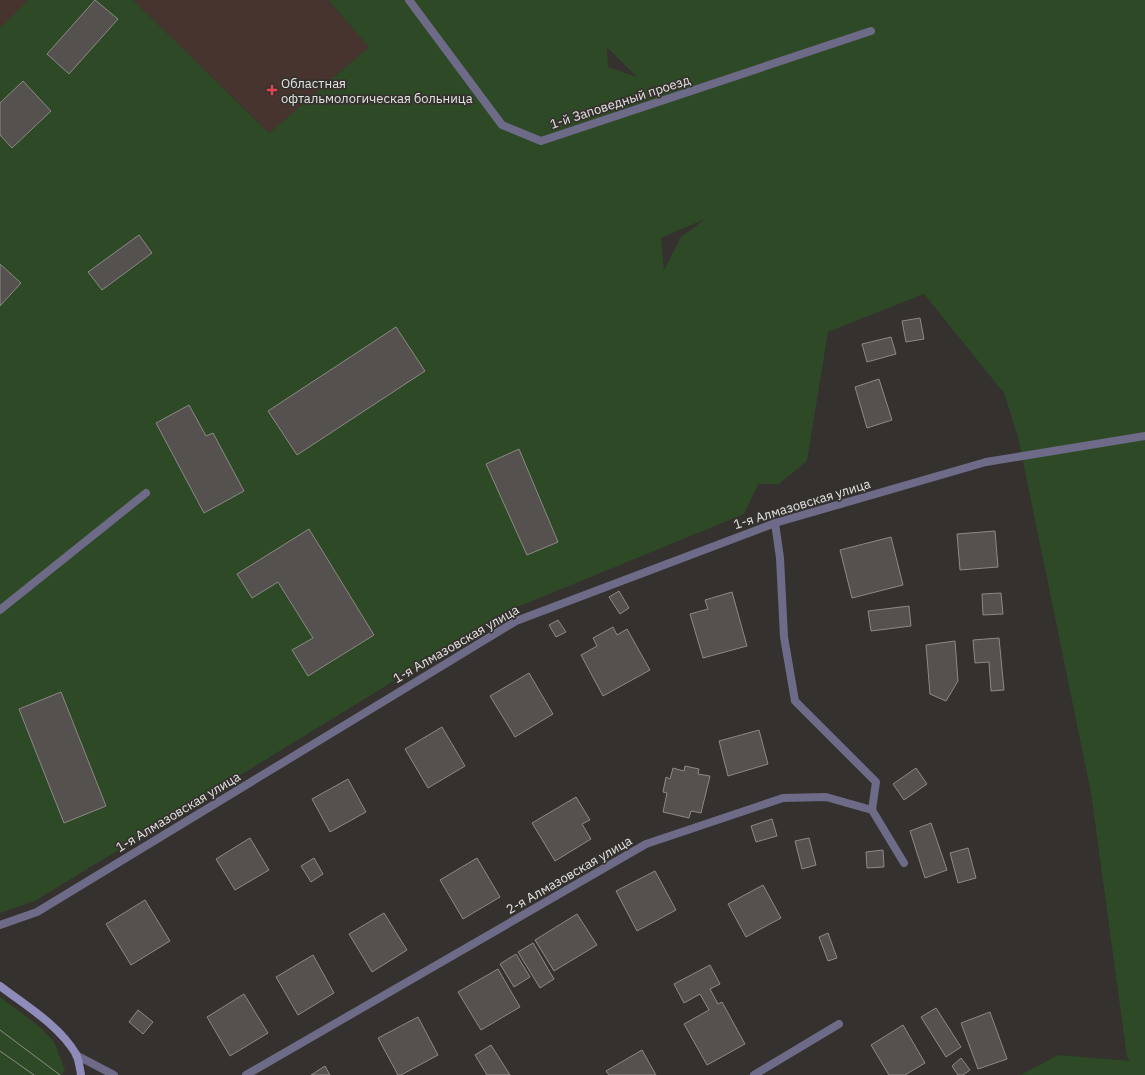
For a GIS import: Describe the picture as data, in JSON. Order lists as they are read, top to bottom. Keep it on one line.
{"streets":{"street":["1-й Заповедный проезд","1-я Алмазовская улица","2-я Алмазовская улица"]},"places":{"health":["Областная офтальмологическая больница"]}}
